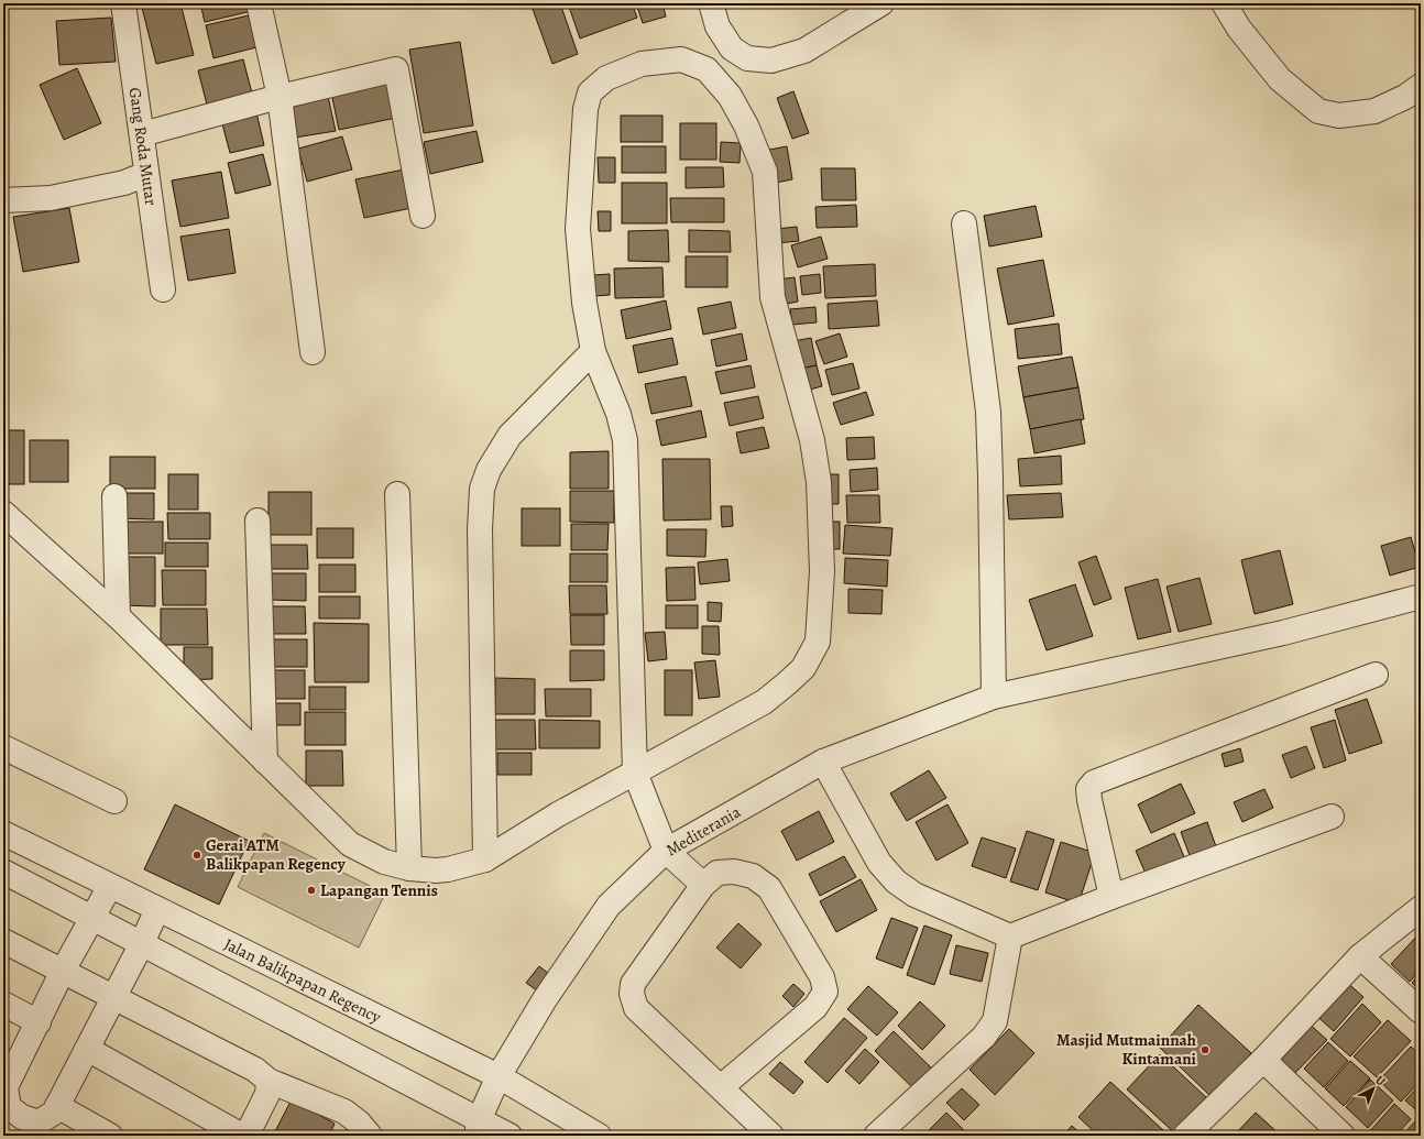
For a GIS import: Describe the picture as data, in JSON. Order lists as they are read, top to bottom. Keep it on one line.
{"streets":{"street":["Gang Roda Mutar","Mediterania","Jalan Balikpapan Regency"]},"crossings":[["Mediterania","Jalan Balikpapan Regency"]],"places":["Gerai ATM Balikpapan Regency","Lapangan Tennis","Masjid Mutmainnah Kintamani"],"north":"top right"}
